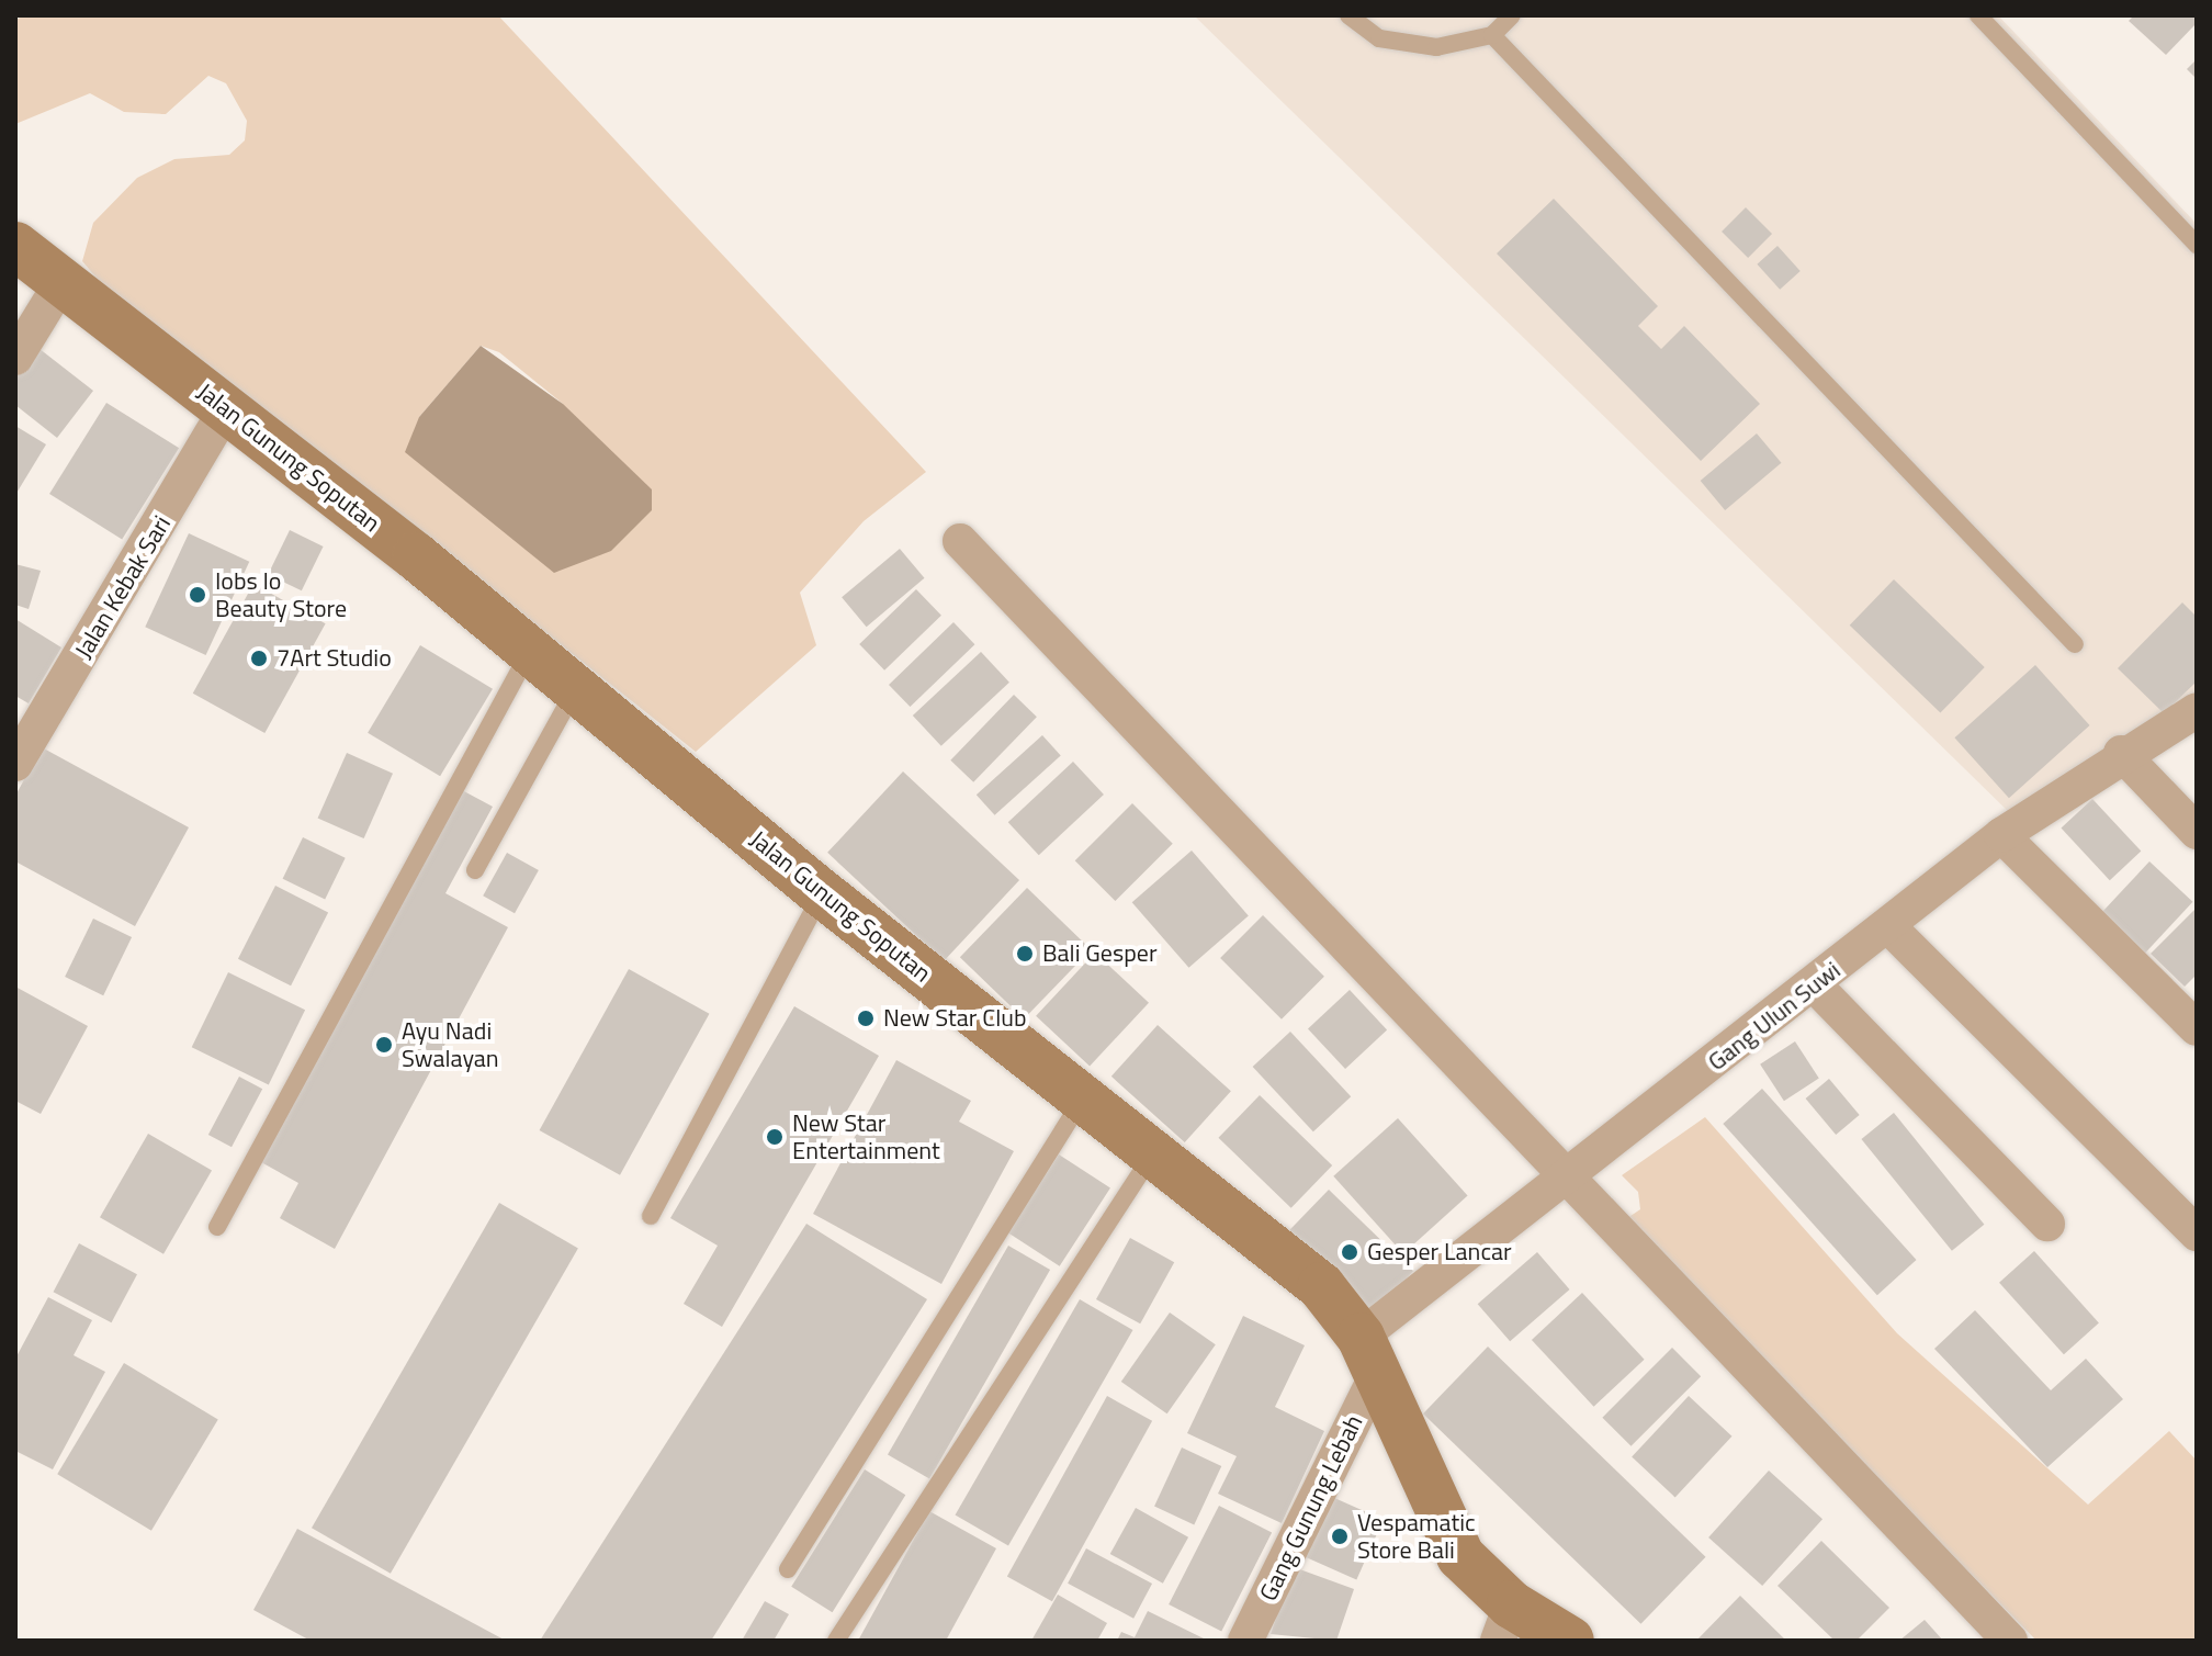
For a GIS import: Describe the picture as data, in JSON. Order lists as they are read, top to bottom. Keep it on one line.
{"streets":{"main road":["Jalan Gunung Soputan"],"street":["Jalan Kebak Sari","Gang Ulun Suwi","Gang Gunung Lebah"]},"crossings":[["Jalan Gunung Soputan","Jalan Kebak Sari"],["Jalan Gunung Soputan","Gang Ulun Suwi"],["Jalan Gunung Soputan","Gang Gunung Lebah"],["Gang Ulun Suwi","Gang Gunung Lebah"]],"places":["Iobs Io Beauty Store","7Art Studio","Bali Gesper","New Star Club","Ayu Nadi Swalayan","New Star Entertainment","Gesper Lancar","Vespamatic Store Bali"]}
